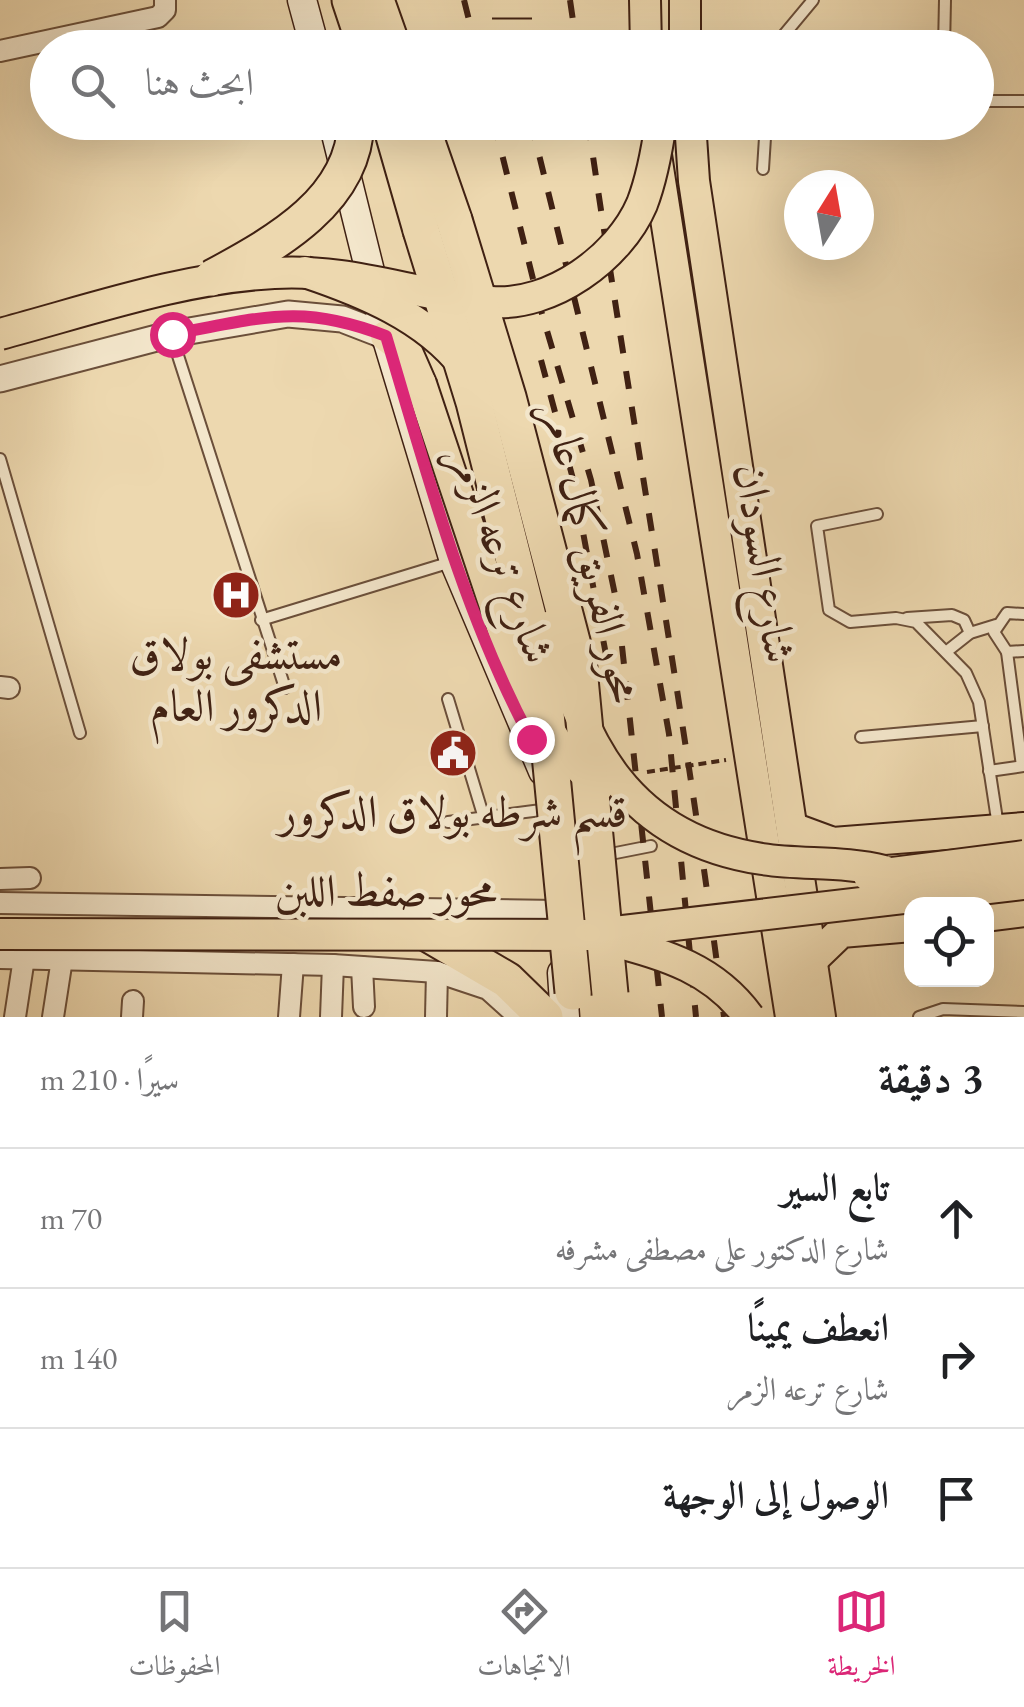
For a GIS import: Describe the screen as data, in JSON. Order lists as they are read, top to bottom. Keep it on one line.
{"streets":{"highway":["محور الفريق كمال عامر"],"main road":["شارع ترعه الزمر","شارع السودان","محور صفط اللبن"]},"places":{"hospital":["مستشفى بولاق الدكرور العام"],"public building":["قسم شرطه بولاق الدكرور"]},"north":"top","page":{"search":"ابحث هنا","heading":["3 دقيقة","سيرًا · 210 m"],"list":[["تابع السير","شارع الدكتور على مصطفى مشرفه","70 m"],["انعطف يمينًا","شارع ترعه الزمر","140 m"],"الوصول إلى الوجهة"],"nav":["الخريطة","الاتجاهات","المحفوظات"]}}
